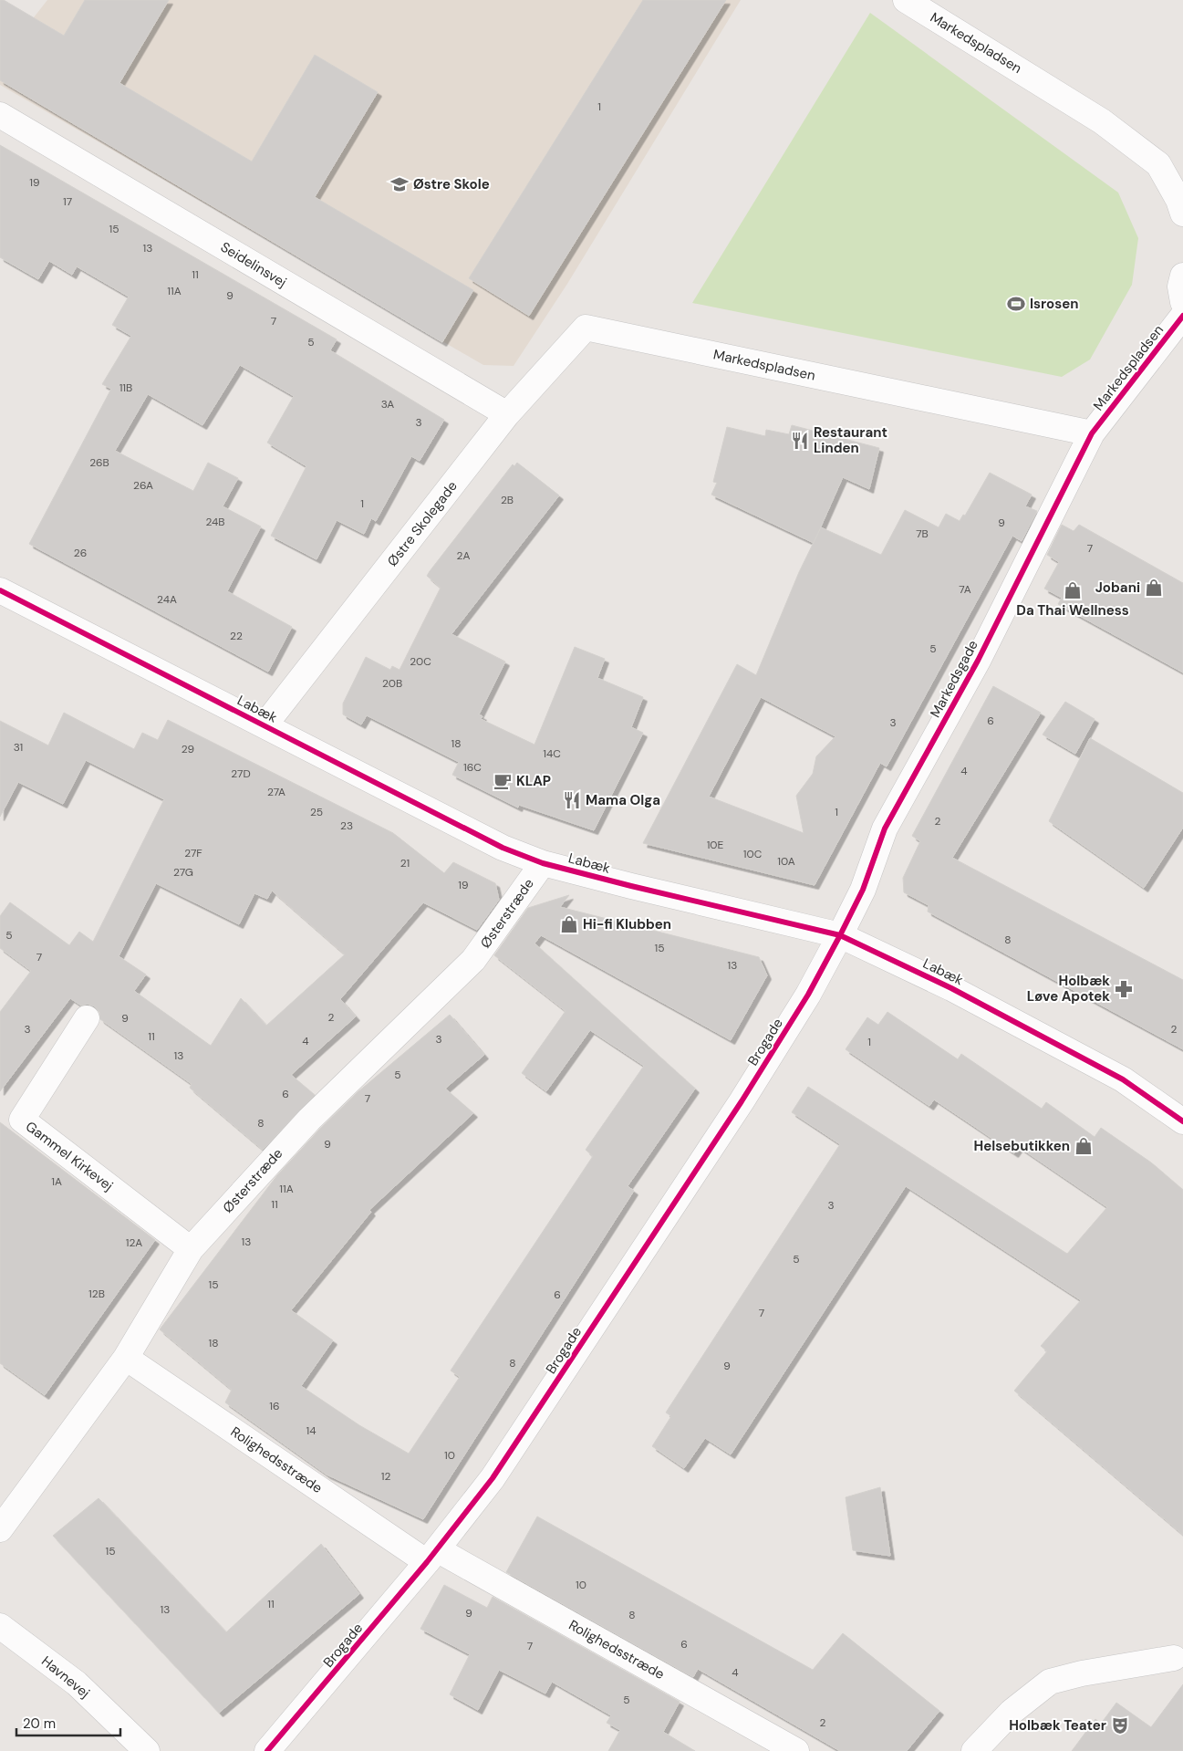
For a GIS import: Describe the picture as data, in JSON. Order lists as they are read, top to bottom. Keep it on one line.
{"streets":{"street":["Markedspladsen","Seidelinsvej","Østre Skolegade","Markedsgade","Labæk","Østerstræde","Brogade","Gammel Kirkevej","Rolighedsstræde","Havnevej"]},"crossings":[["Markedspladsen","Østre Skolegade"],["Markedspladsen","Markedsgade"],["Seidelinsvej","Østre Skolegade"],["Østre Skolegade","Labæk"],["Markedsgade","Labæk"],["Markedsgade","Brogade"],["Labæk","Østerstræde"],["Labæk","Brogade"],["Østerstræde","Gammel Kirkevej"],["Østerstræde","Rolighedsstræde"],["Brogade","Rolighedsstræde"]],"places":{"school or university":["Østre Skole"],"sports":["Isrosen"],"restaurant":["Restaurant Linden","Mama Olga"],"shop":["Jobani","Da Thai Wellness","Hi-fi Klubben","Helsebutikken"],"cafe":["KLAP"],"pharmacy":["Holbæk Løve Apotek"],"theatre":["Holbæk Teater"]},"house_numbers":["1","19","17","15","13","11","11A","9","7","5","11B","3A","3","26B","26A","2B","1","24B","9","7B","7","26","2A","7A","24A","22","5","20C","20B","6","3","18","31","29","14C","16C","4","27D","27A","25","1","2","23","10E","27F","10C","10A","21","27G","19","5","8","15","7","13","2","9","3","2","11","3","4","1","13","5","6","7","8","9","1A","11A","11","3","13","12A","5","15","12B","6","7","18","8","9","16","14","10","12","15","10","11","13","9","8","6","7","4","5","2"],"scale_bar":"20 m"}
